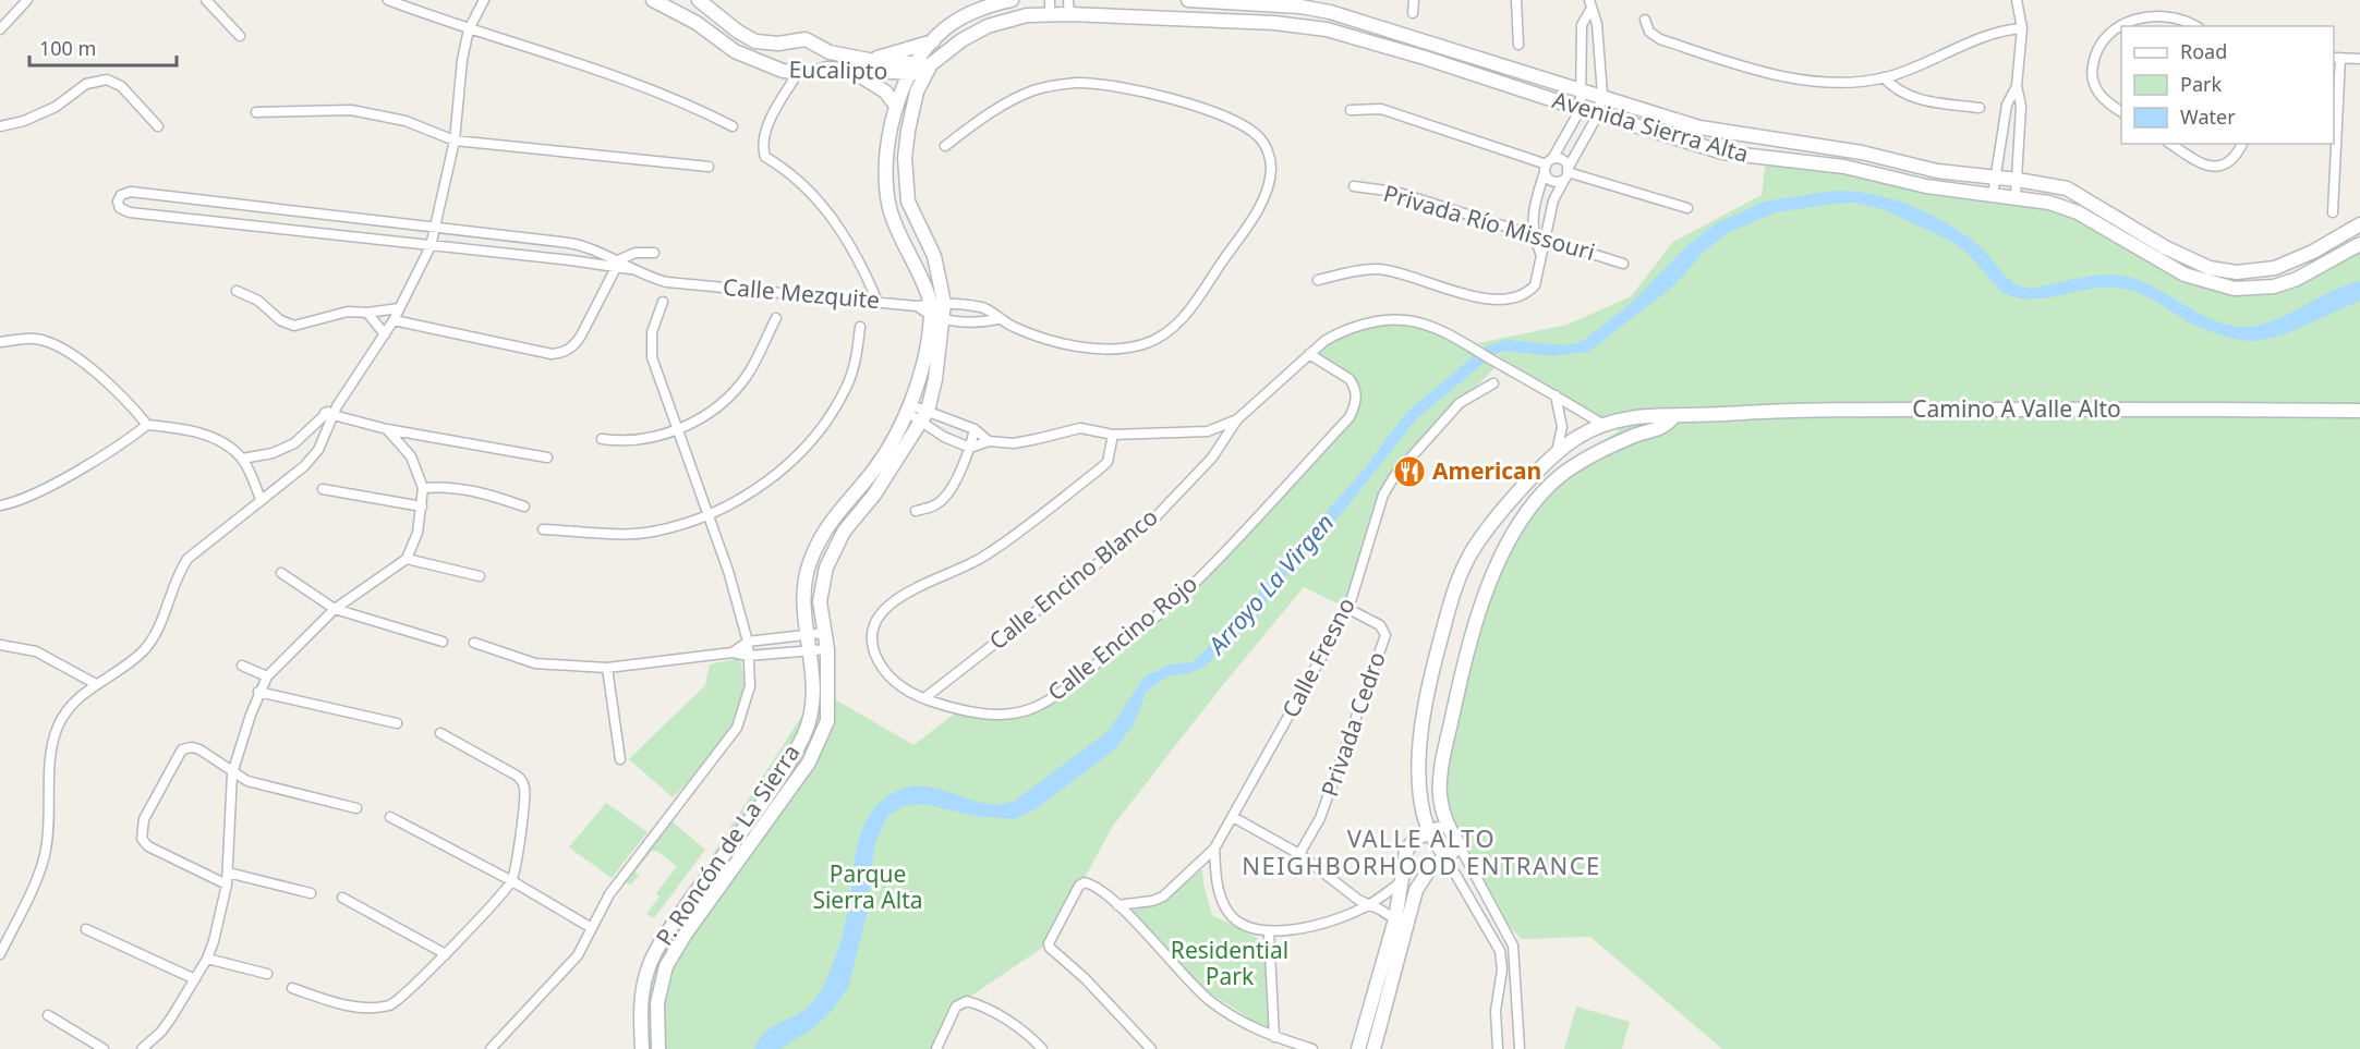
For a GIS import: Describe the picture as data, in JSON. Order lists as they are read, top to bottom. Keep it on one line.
{"streets":{"street":["Eucalipto","Avenida Sierra Alta","Privada Río Missouri","Calle Mezquite","Camino A Valle Alto","Calle Encino Blanco","Calle Encino Rojo","Calle Fresno","Privada Cedro","P. Roncón de La Sierra"]},"crossings":[["Eucalipto","Avenida Sierra Alta"],["Eucalipto","P. Roncón de La Sierra"],["Avenida Sierra Alta","P. Roncón de La Sierra"],["Calle Mezquite","P. Roncón de La Sierra"],["Calle Encino Blanco","Calle Encino Rojo"],["Calle Fresno","Privada Cedro"]],"districts":["VALLE ALTO NEIGHBORHOOD ENTRANCE"],"water":["Arroyo La Virgen"],"parks":["Parque Sierra Alta","Residential Park"],"places":{"restaurant":["American"]},"legend":["Road","Park","Water"],"scale_bar":"100 m"}
